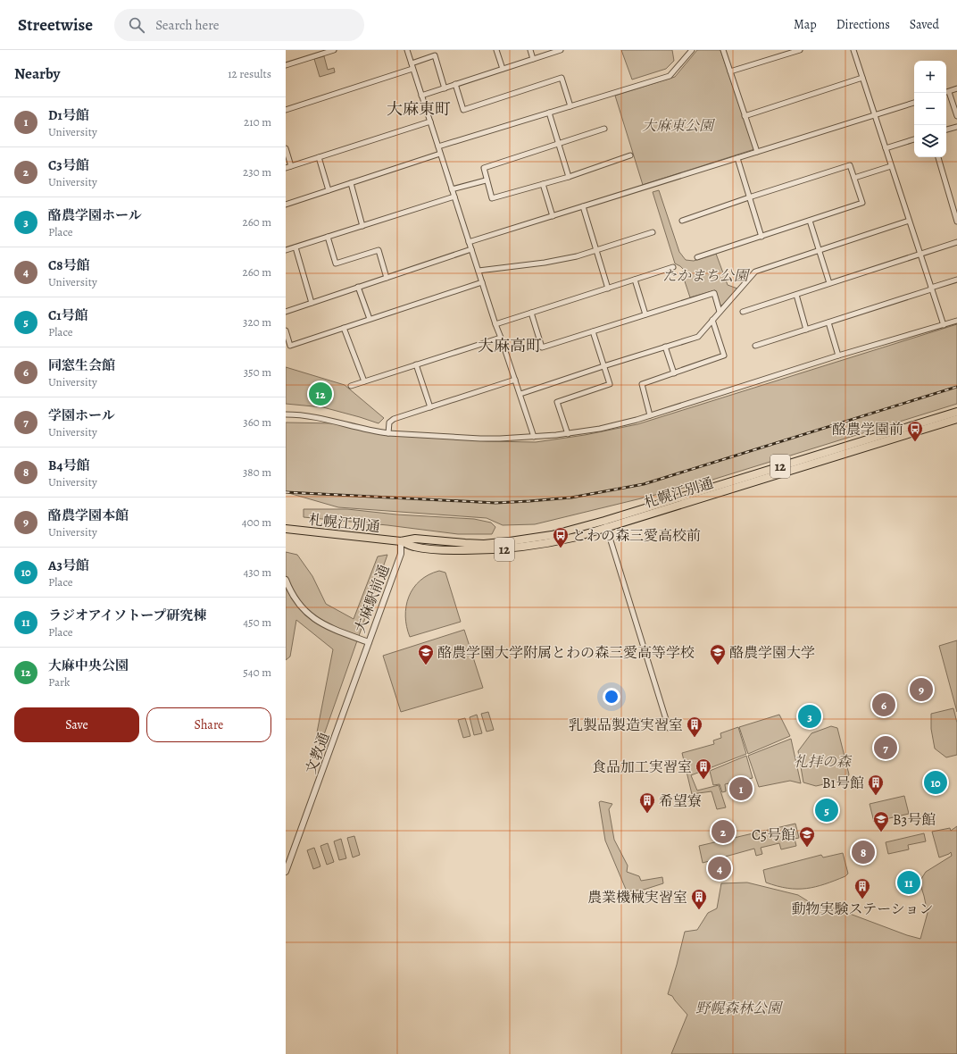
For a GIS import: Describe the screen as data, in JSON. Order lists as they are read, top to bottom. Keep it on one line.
{"streets":{"highway":["12","札幌江別通"],"street":["大麻駅前通","文教通"]},"crossings":[["札幌江別通","大麻駅前通"],["大麻駅前通","文教通"]],"districts":["大麻東町","大麻高町"],"parks":["大麻東公園","たかまち公園","礼拝の森","野幌森林公園"],"places":{"bus stop":["酪農学園前","とわの森三愛高校前"],"school or university":["酪農学園大学附属とわの森三愛高等学校","酪農学園大学","B3号館","C5号館"],"building":["乳製品製造実習室","食品加工実習室","B1号館","希望寮","動物実験ステーション","農業機械実習室"]},"page":{"header":"Streetwise","search":"Search here","nav":["Map","Directions","Saved"],"heading":["Nearby","12 results"],"map_buttons":["+","−"],"list":[{"mark":"1","name":"D1号館","note":"University","value":"210 m"},{"mark":"2","name":"C3号館","note":"University","value":"230 m"},{"mark":"3","name":"酪農学園ホール","note":"Place","value":"260 m"},{"mark":"4","name":"C8号館","note":"University","value":"260 m"},{"mark":"5","name":"C1号館","note":"Place","value":"320 m"},{"mark":"6","name":"同窓生会館","note":"University","value":"350 m"},{"mark":"7","name":"学園ホール","note":"University","value":"360 m"},{"mark":"8","name":"B4号館","note":"University","value":"380 m"},{"mark":"9","name":"酪農学園本館","note":"University","value":"400 m"},{"mark":"10","name":"A3号館","note":"Place","value":"430 m"},{"mark":"11","name":"ラジオアイソトープ研究棟","note":"Place","value":"450 m"},{"mark":"12","name":"大麻中央公園","note":"Park","value":"540 m"}],"pins":["12","9","6","3","7","10","1","5","2","8","4","11"],"buttons":["Save","Share"]}}
